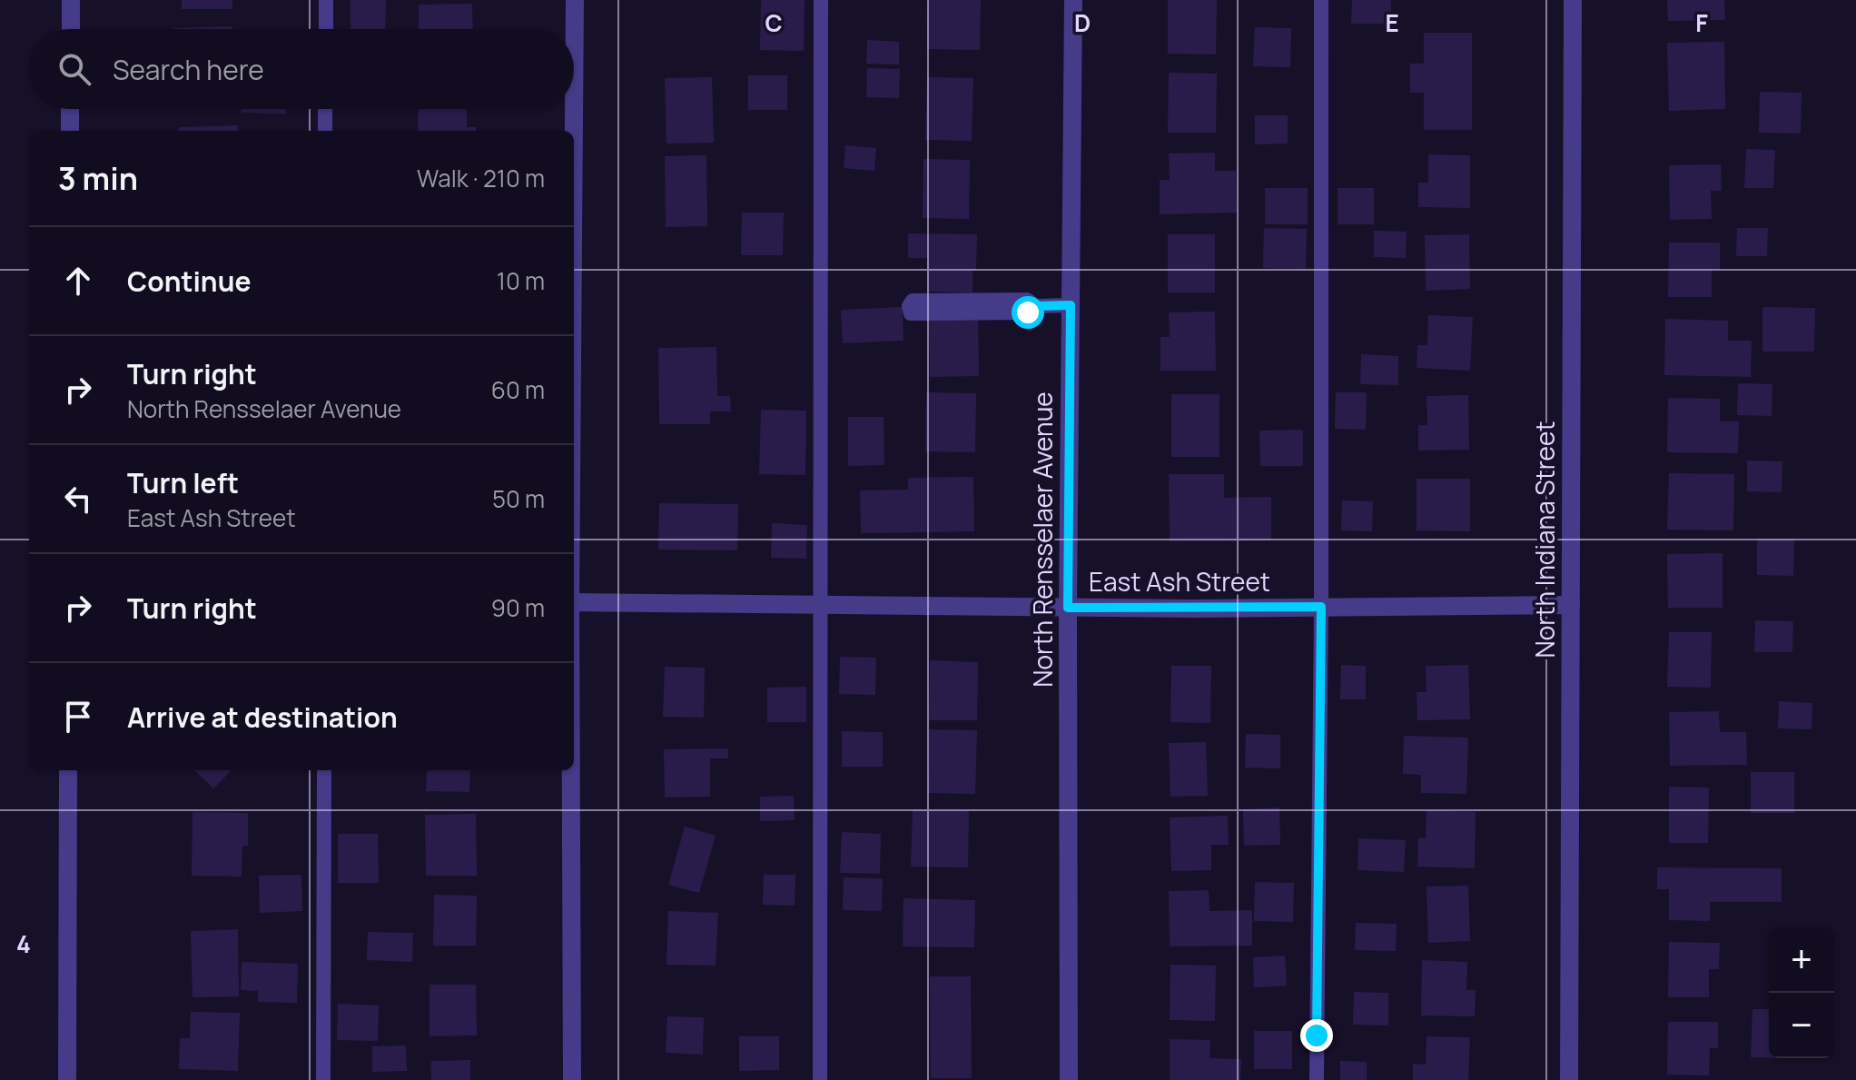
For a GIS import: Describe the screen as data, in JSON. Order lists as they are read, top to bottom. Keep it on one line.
{"streets":{"street":["North Rensselaer Avenue","North Indiana Street","East Ash Street"]},"crossings":[["North Rensselaer Avenue","East Ash Street"],["North Indiana Street","East Ash Street"]],"page":{"search":"Search here","heading":["3 min","Walk · 210 m"],"list":[["Continue","10 m"],["Turn right","North Rensselaer Avenue","60 m"],["Turn left","East Ash Street","50 m"],["Turn right","90 m"],"Arrive at destination"],"map_buttons":["+","−"]},"grid":{"columns":["C","D","E","F"],"rows":["4"]}}
